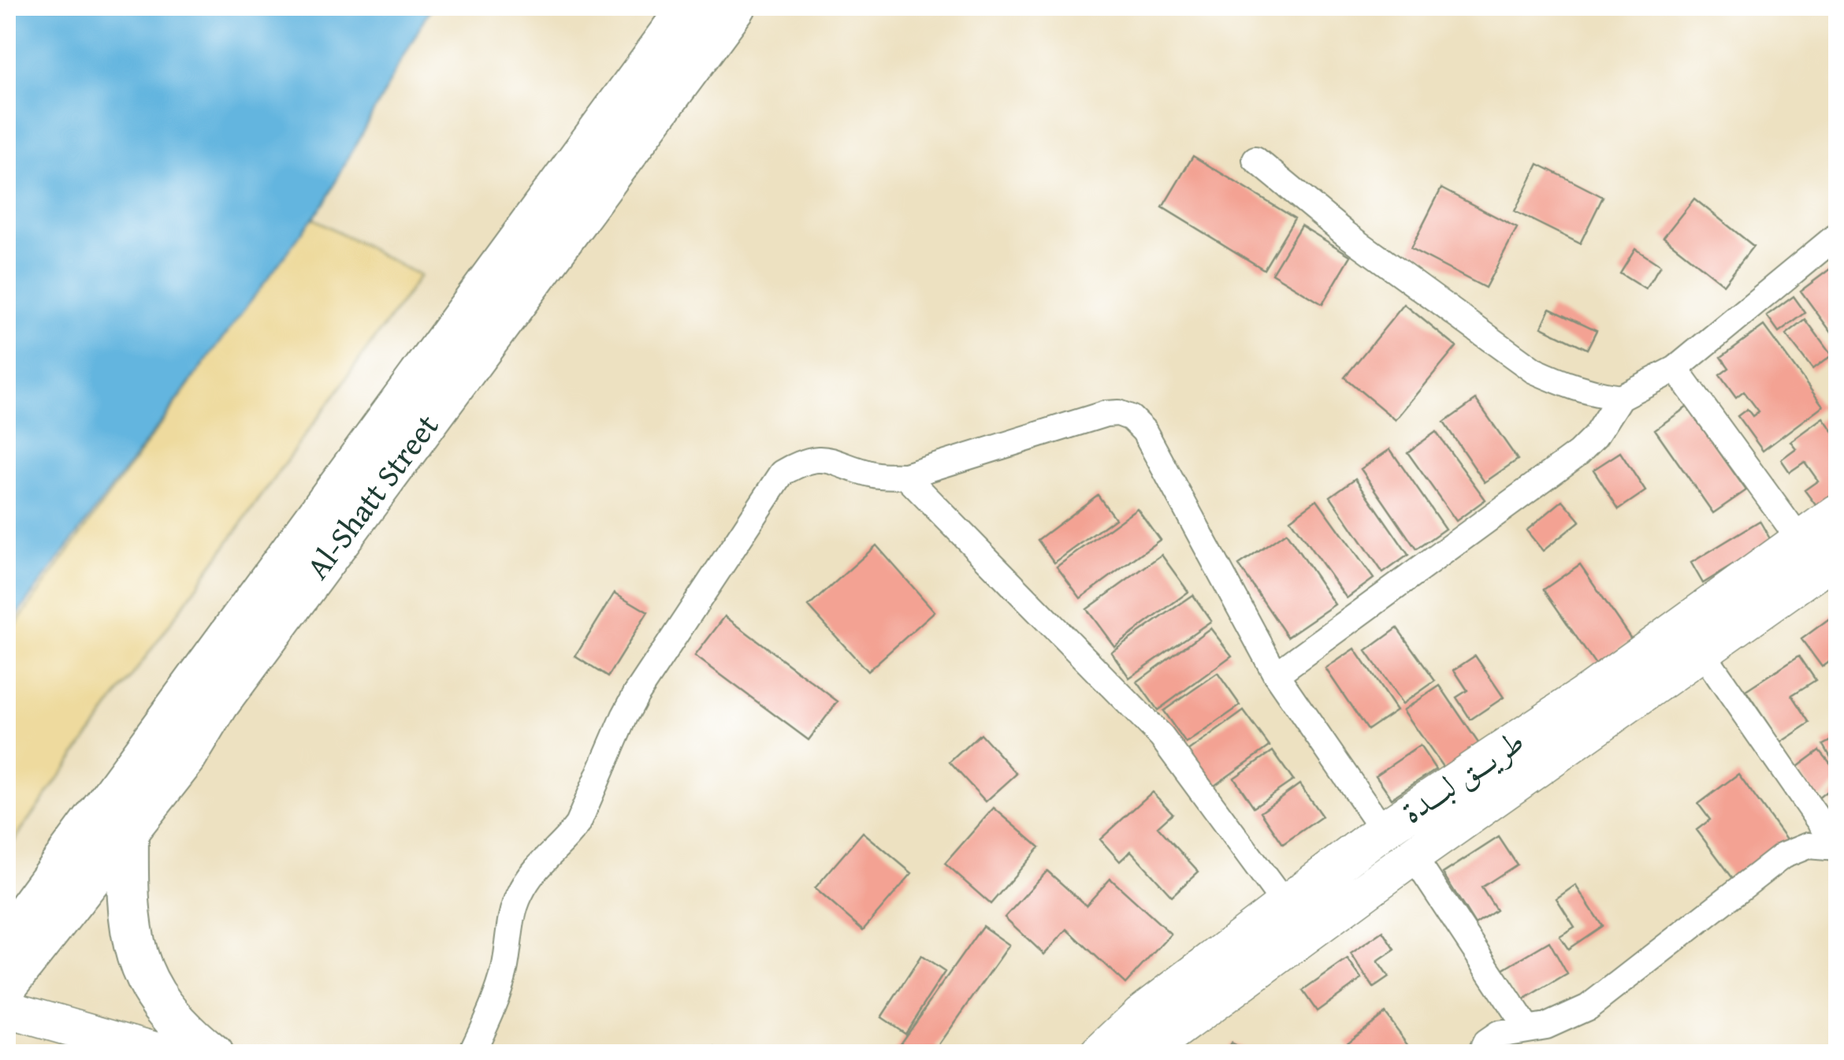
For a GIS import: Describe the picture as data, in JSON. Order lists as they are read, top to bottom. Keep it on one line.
{"streets":{"main road":["Al-Shatt Street"],"street":["طريـــق لبـــدة"]}}
